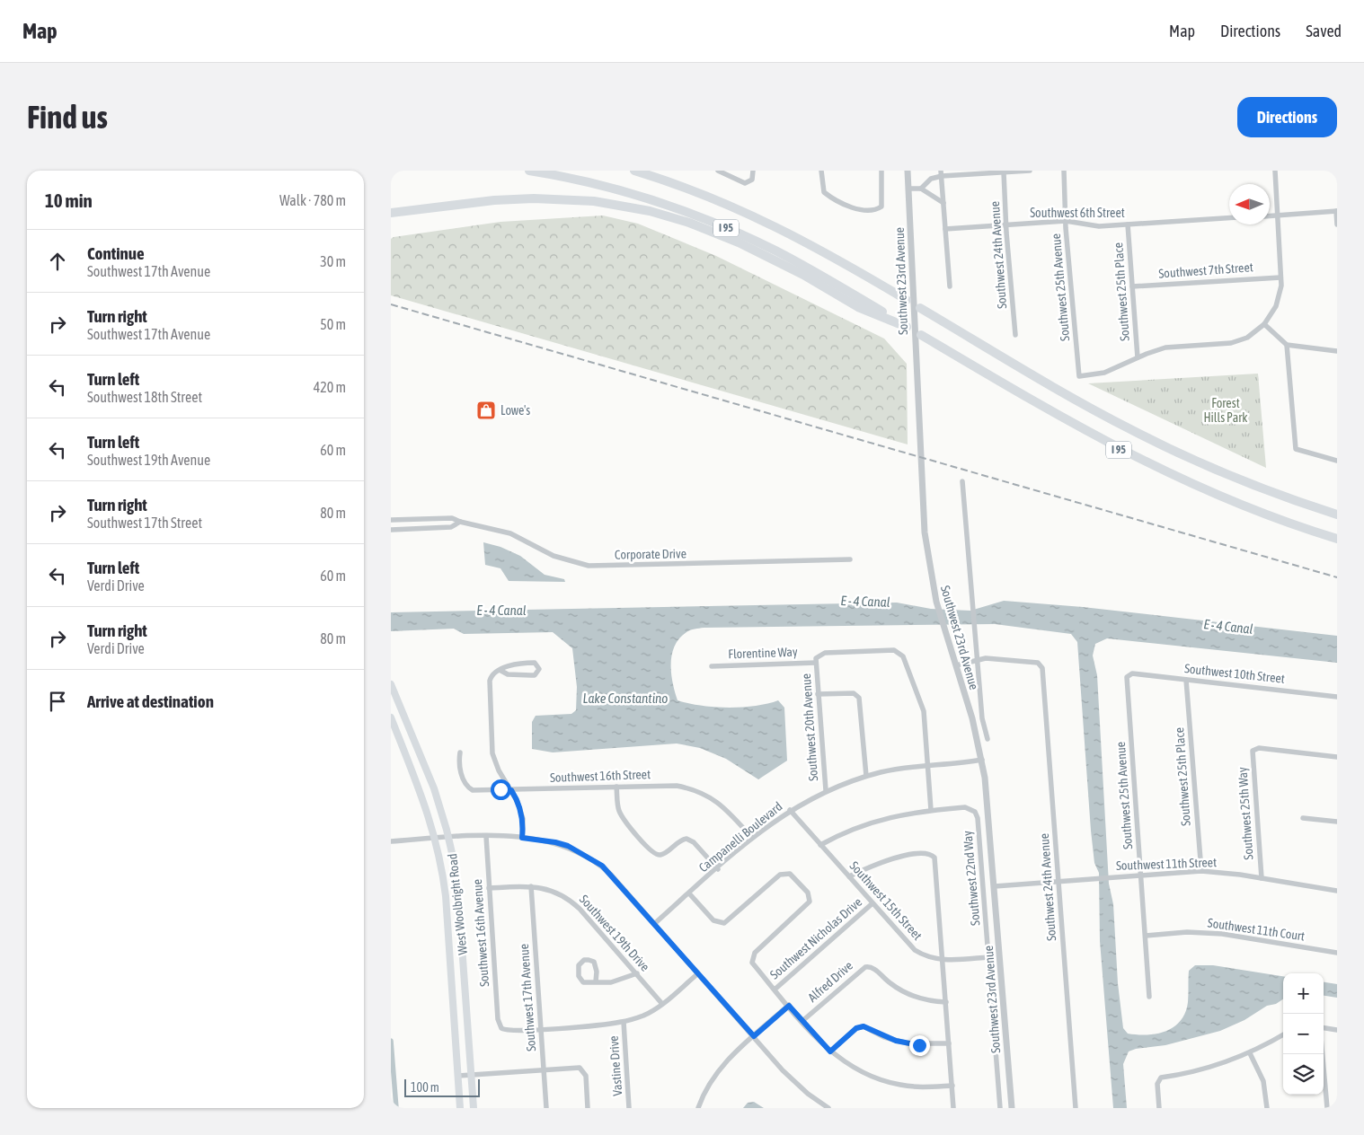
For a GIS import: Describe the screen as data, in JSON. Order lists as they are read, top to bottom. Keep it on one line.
{"streets":{"highway":["I 95"],"main road":["West Woolbright Road"],"street":["Southwest 6th Street","Southwest 24th Avenue","Southwest 7th Street","Southwest 23rd Avenue","Southwest 25th Avenue","Southwest 25th Place","Corporate Drive","Florentine Way","Southwest 10th Street","Southwest 20th Avenue","Southwest 16th Street","Southwest 25th Way","Campanelli Boulevard","Southwest 11th Street","Southwest 22nd Way","Southwest 15th Street","Southwest 11th Court","Southwest 16th Avenue","Southwest 19th Drive","Southwest Nicholas Drive","Alfred Drive","Southwest 17th Avenue","Vastine Drive"]},"crossings":[["Southwest 6th Street","Southwest 24th Avenue"],["Southwest 6th Street","Southwest 25th Avenue"],["Southwest 6th Street","Southwest 25th Place"],["Southwest 24th Avenue","Southwest 11th Street"],["Southwest 7th Street","Southwest 25th Place"],["Southwest 23rd Avenue","Campanelli Boulevard"],["Southwest 23rd Avenue","Southwest 11th Street"],["Southwest 25th Avenue","Southwest 25th Place"],["Southwest 25th Avenue","Southwest 10th Street"],["Southwest 25th Avenue","Southwest 11th Street"],["Southwest 25th Avenue","Southwest 11th Court"],["Southwest 25th Place","Southwest 10th Street"],["Southwest 25th Place","Southwest 11th Street"],["Florentine Way","Southwest 20th Avenue"],["Southwest 20th Avenue","Campanelli Boulevard"],["Southwest 16th Street","Campanelli Boulevard"],["Southwest 25th Way","Southwest 11th Street"],["Campanelli Boulevard","Southwest 15th Street"],["Southwest 22nd Way","Southwest 15th Street"],["Southwest 15th Street","Southwest Nicholas Drive"],["Southwest 16th Avenue","Southwest 19th Drive"],["Southwest 16th Avenue","Southwest 17th Avenue"],["Southwest 19th Drive","Southwest 17th Avenue"]],"water":["E - 4 Canal","Lake Constantino"],"parks":["Forest Hills Park"],"places":{"shop":["Lowe's"]},"scale_bar":"100 m","north":"left","page":{"header":"Map","nav":["Map","Directions","Saved"],"buttons":"Directions","title":"Find us","heading":["10 min","Walk · 780 m"],"list":[["Continue","Southwest 17th Avenue","30 m"],["Turn right","Southwest 17th Avenue","50 m"],["Turn left","Southwest 18th Street","420 m"],["Turn left","Southwest 19th Avenue","60 m"],["Turn right","Southwest 17th Street","80 m"],["Turn left","Verdi Drive","60 m"],["Turn right","Verdi Drive","80 m"],"Arrive at destination"],"map_buttons":["+","−"],"scale":"100 m"}}
